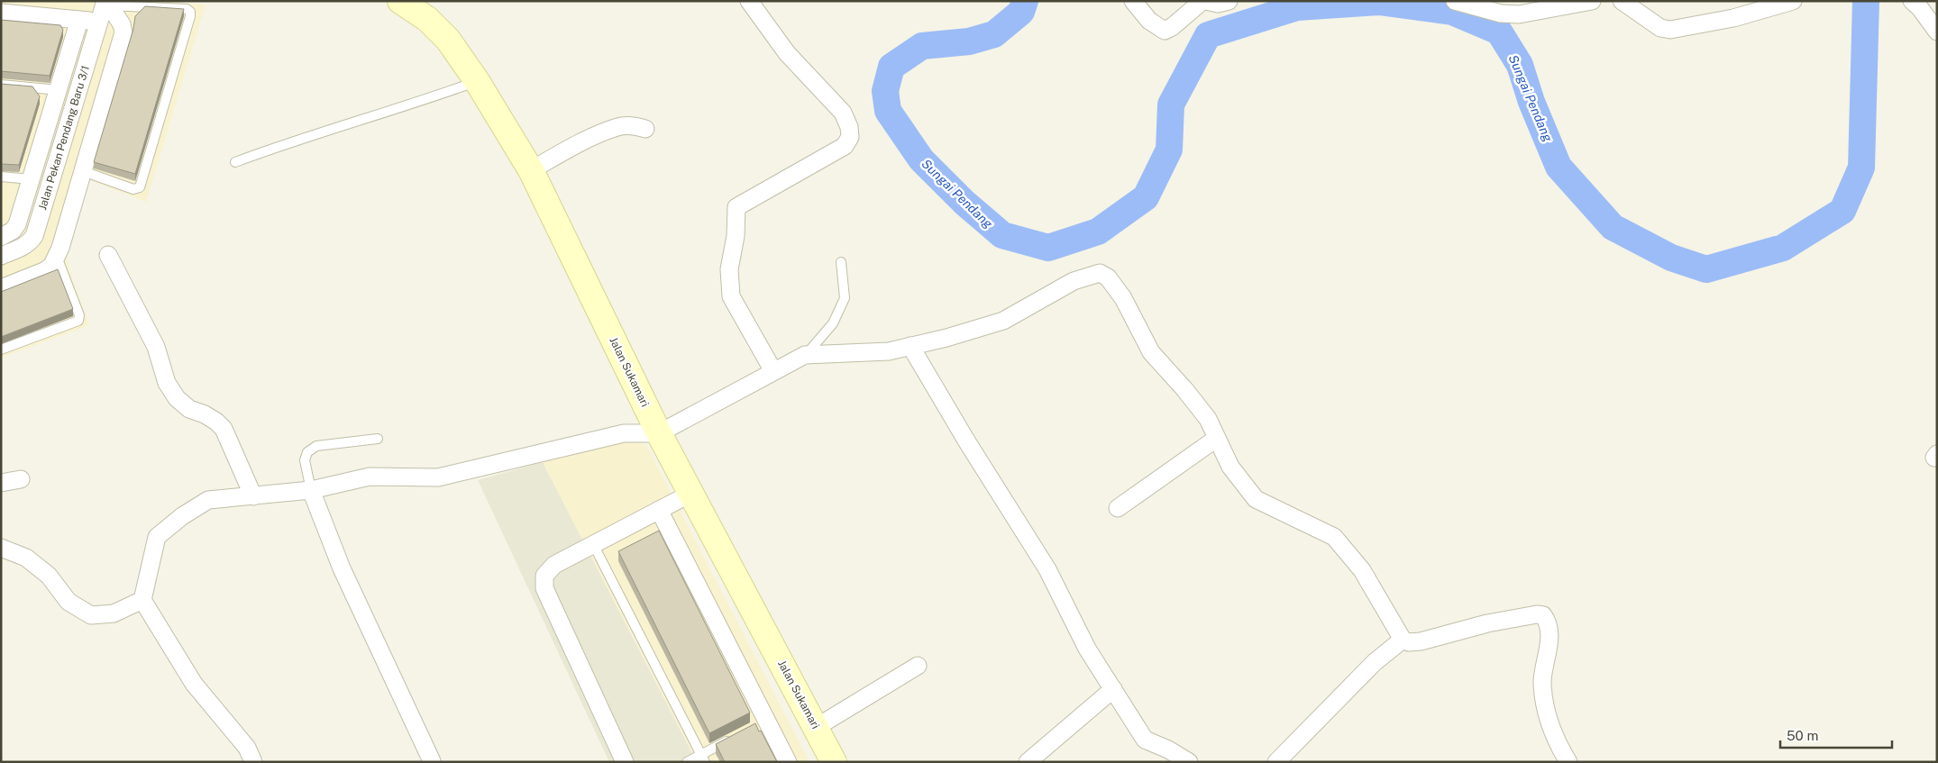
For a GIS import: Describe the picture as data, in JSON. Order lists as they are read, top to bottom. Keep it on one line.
{"streets":{"street":["Jalan Pekan Pendang Baru 3/1","Jalan Sukamari"]},"water":["Sungai Pendang"],"scale_bar":"50 m"}
